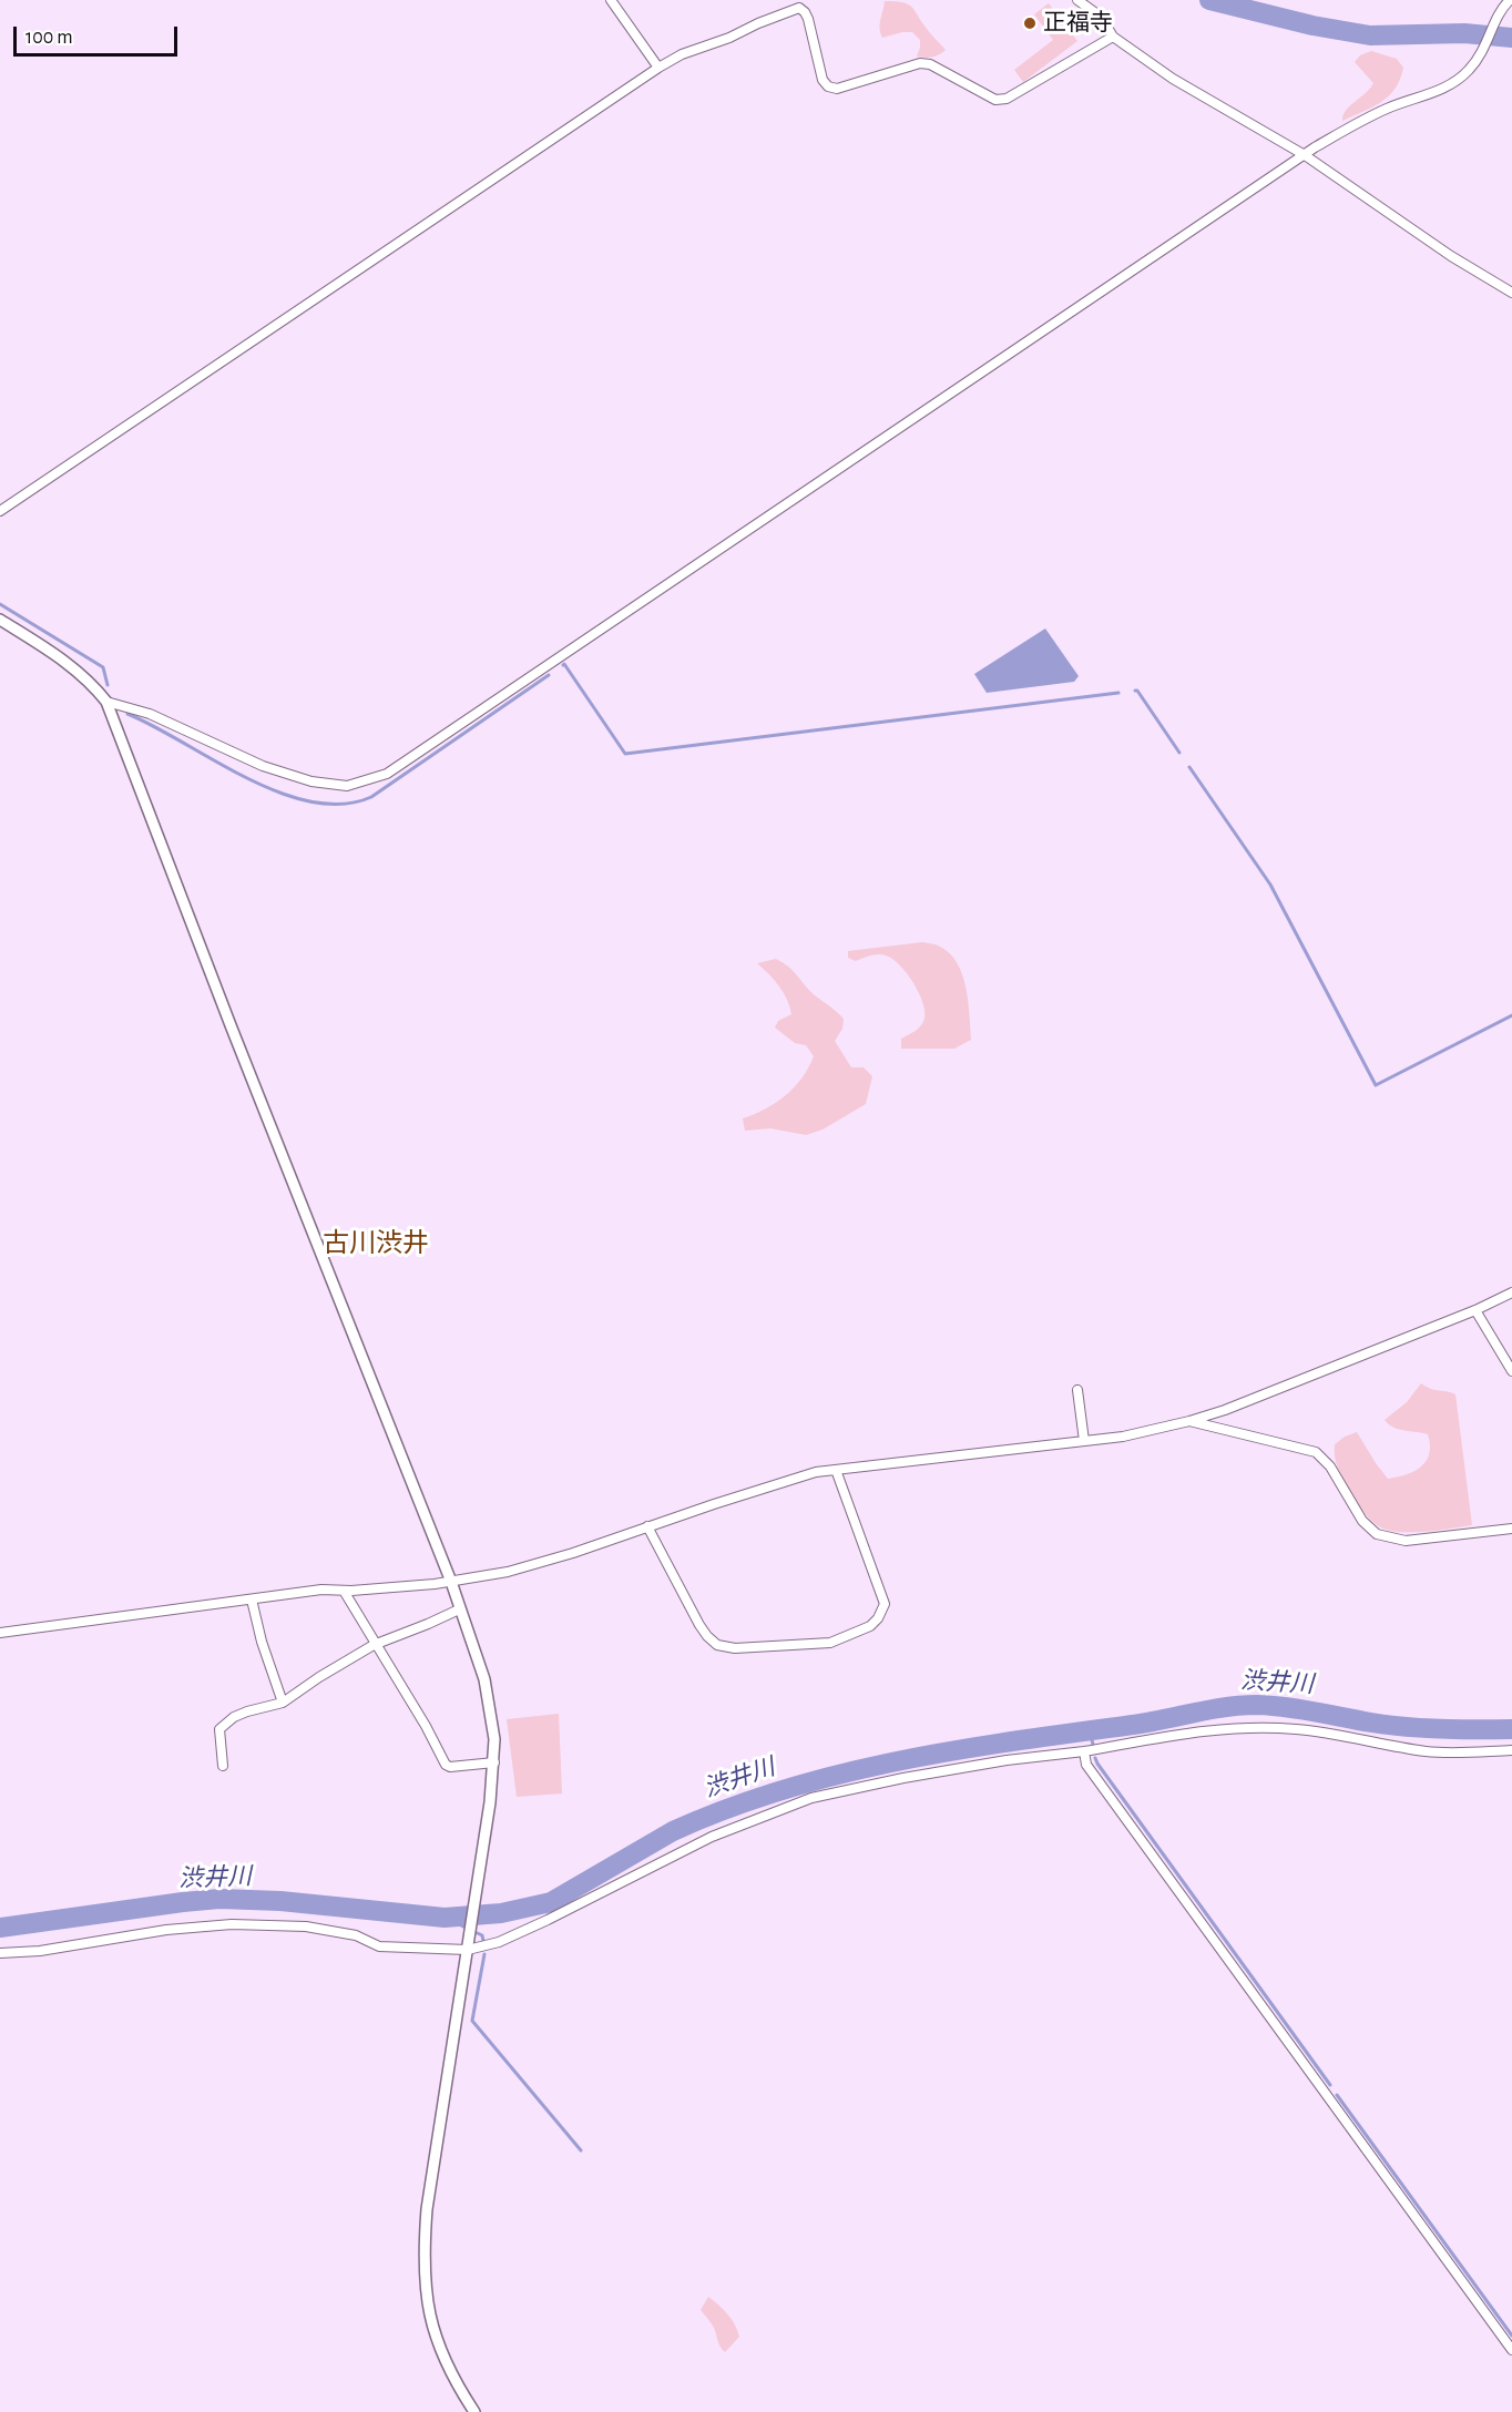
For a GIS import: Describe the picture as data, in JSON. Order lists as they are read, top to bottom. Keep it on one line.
{"districts":["古川渋井"],"water":["渋井川"],"places":["正福寺"],"scale_bar":"100 m"}
